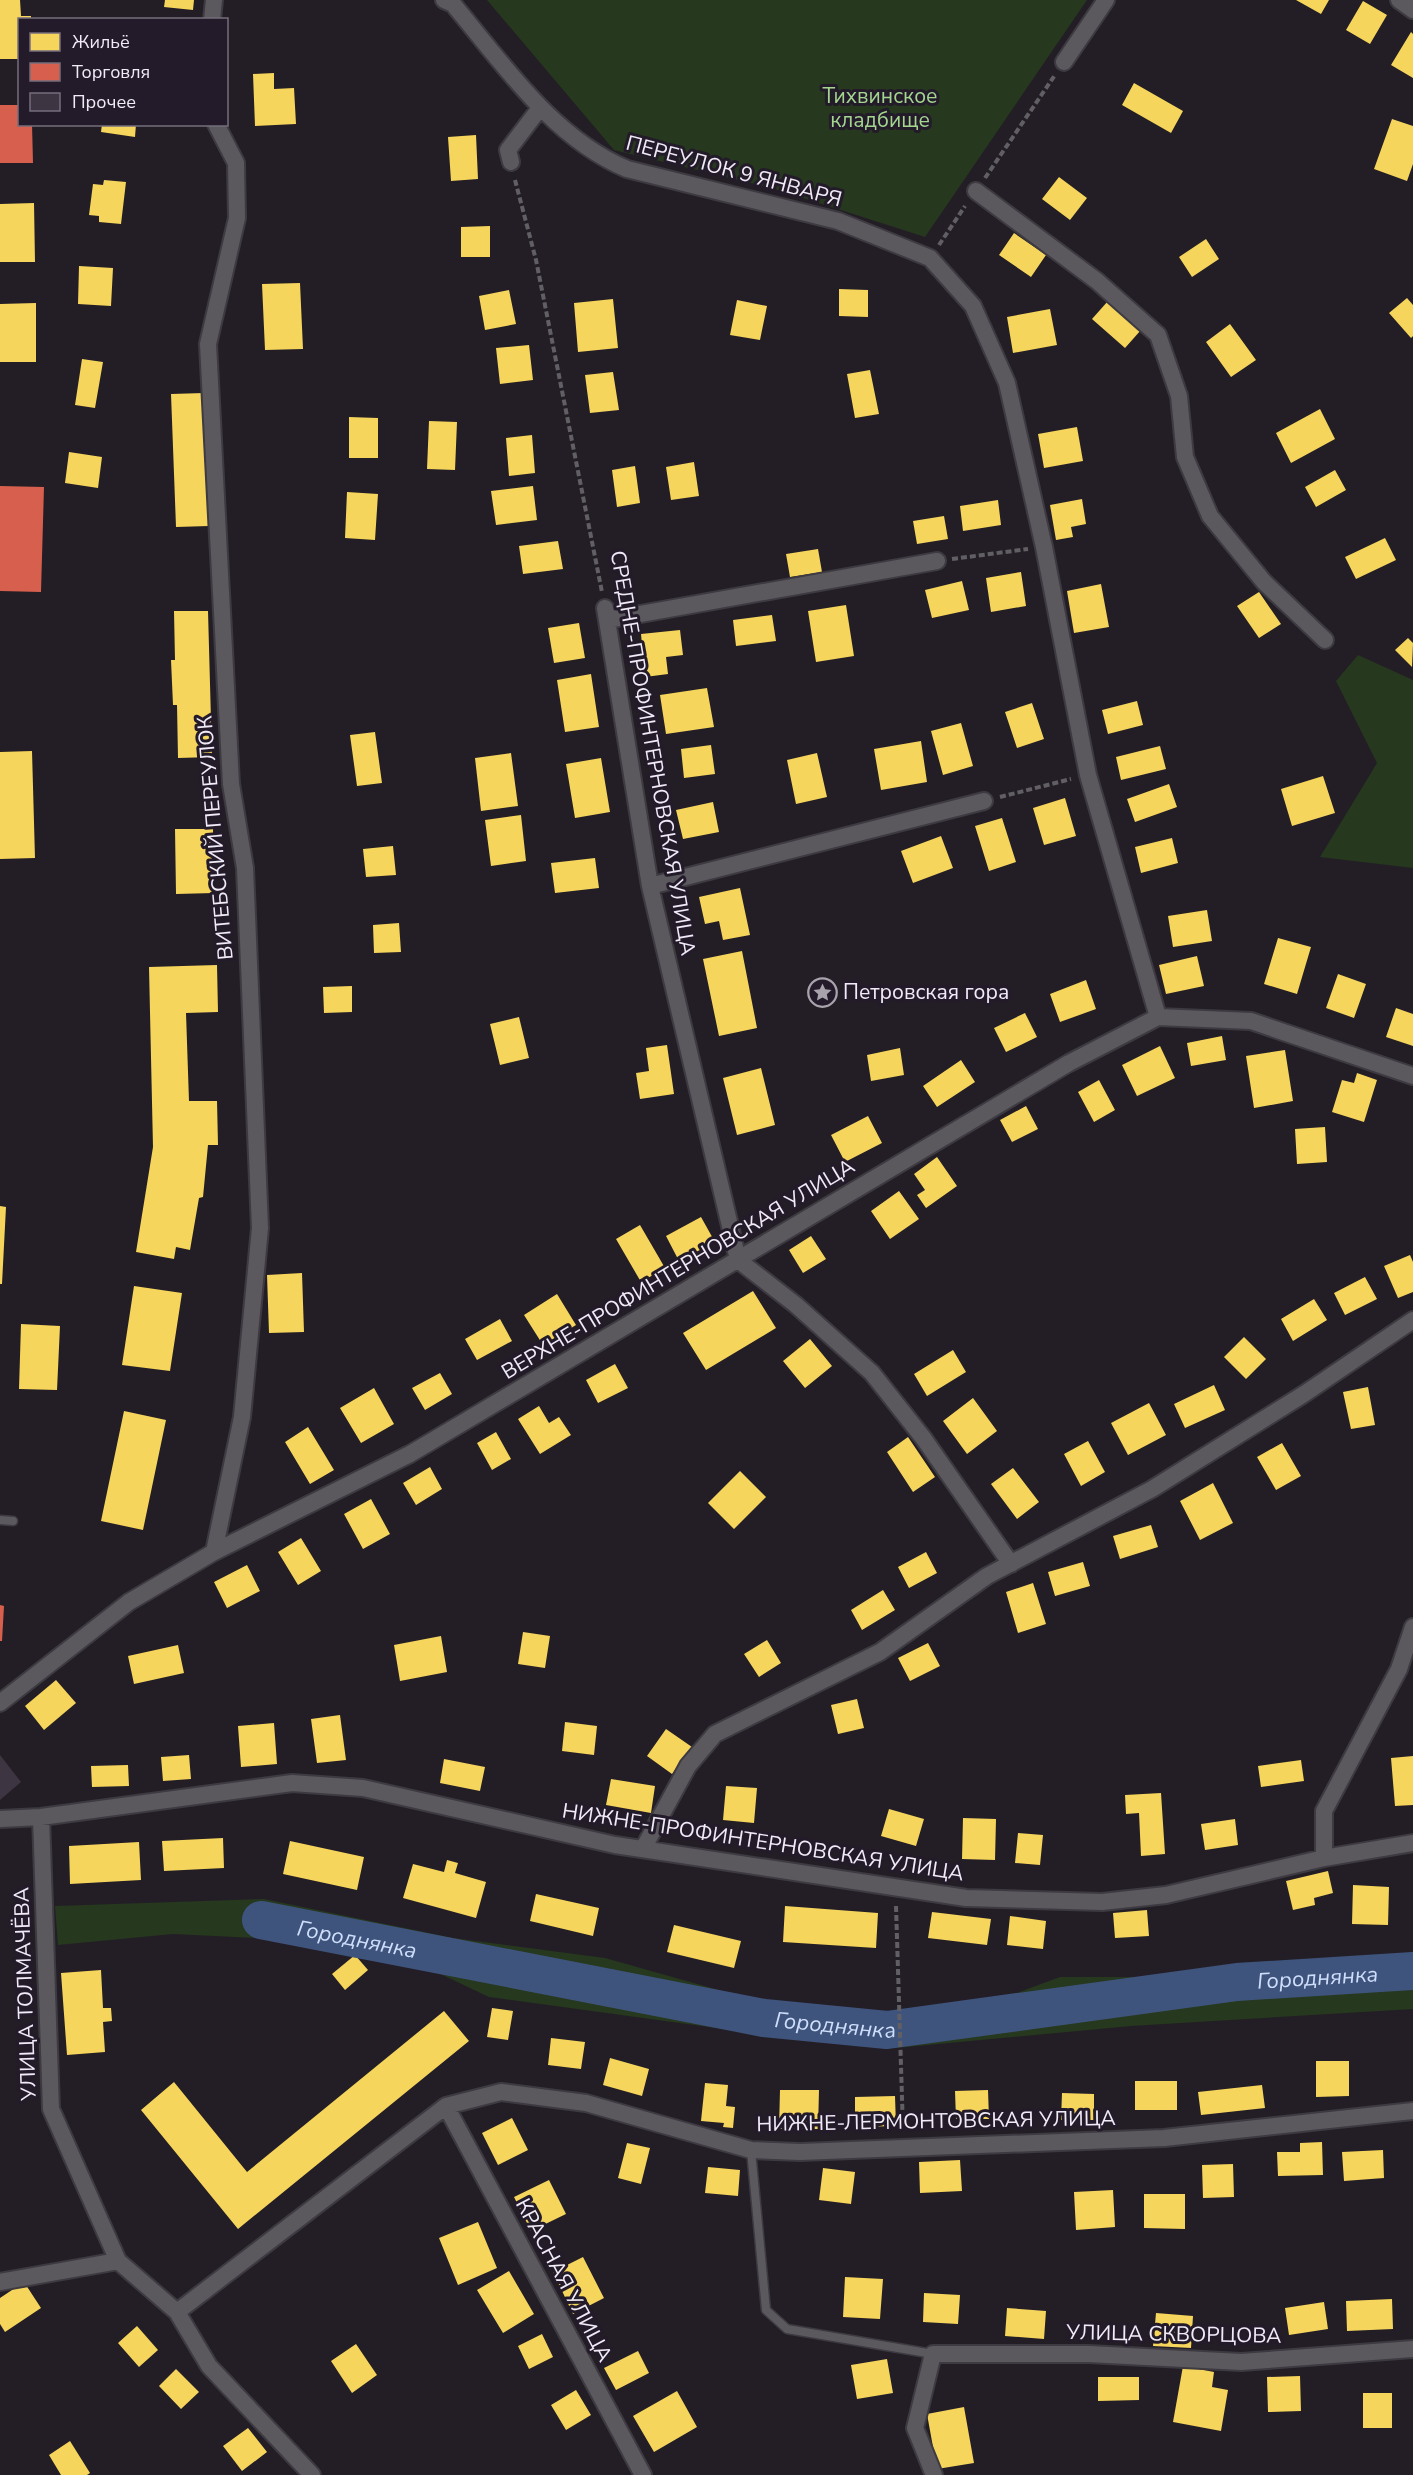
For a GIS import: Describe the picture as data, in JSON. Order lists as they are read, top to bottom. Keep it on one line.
{"streets":{"street":["ПЕРЕУЛОК 9 ЯНВАРЯ","СРЕДНЕ-ПРОФИНТЕРНОВСКАЯ УЛИЦА","ВИТЕБСКИЙ ПЕРЕУЛОК","ВЕРХНЕ-ПРОФИНТЕРНОВСКАЯ УЛИЦА","НИЖНЕ-ПРОФИНТЕРНОВСКАЯ УЛИЦА","УЛИЦА ТОЛМАЧЁВА","НИЖНЕ-ЛЕРМОНТОВСКАЯ УЛИЦА","КРАСНАЯ УЛИЦА","УЛИЦА СКВОРЦОВА"]},"crossings":[["СРЕДНЕ-ПРОФИНТЕРНОВСКАЯ УЛИЦА","ВЕРХНЕ-ПРОФИНТЕРНОВСКАЯ УЛИЦА"],["ВИТЕБСКИЙ ПЕРЕУЛОК","ВЕРХНЕ-ПРОФИНТЕРНОВСКАЯ УЛИЦА"],["НИЖНЕ-ПРОФИНТЕРНОВСКАЯ УЛИЦА","УЛИЦА ТОЛМАЧЁВА"],["УЛИЦА ТОЛМАЧЁВА","НИЖНЕ-ЛЕРМОНТОВСКАЯ УЛИЦА"],["НИЖНЕ-ЛЕРМОНТОВСКАЯ УЛИЦА","КРАСНАЯ УЛИЦА"]],"water":["Городнянка"],"parks":["Тихвинское кладбище"],"places":{"place":["Петровская гора"]},"legend":["Жильё","Торговля","Прочее"]}
